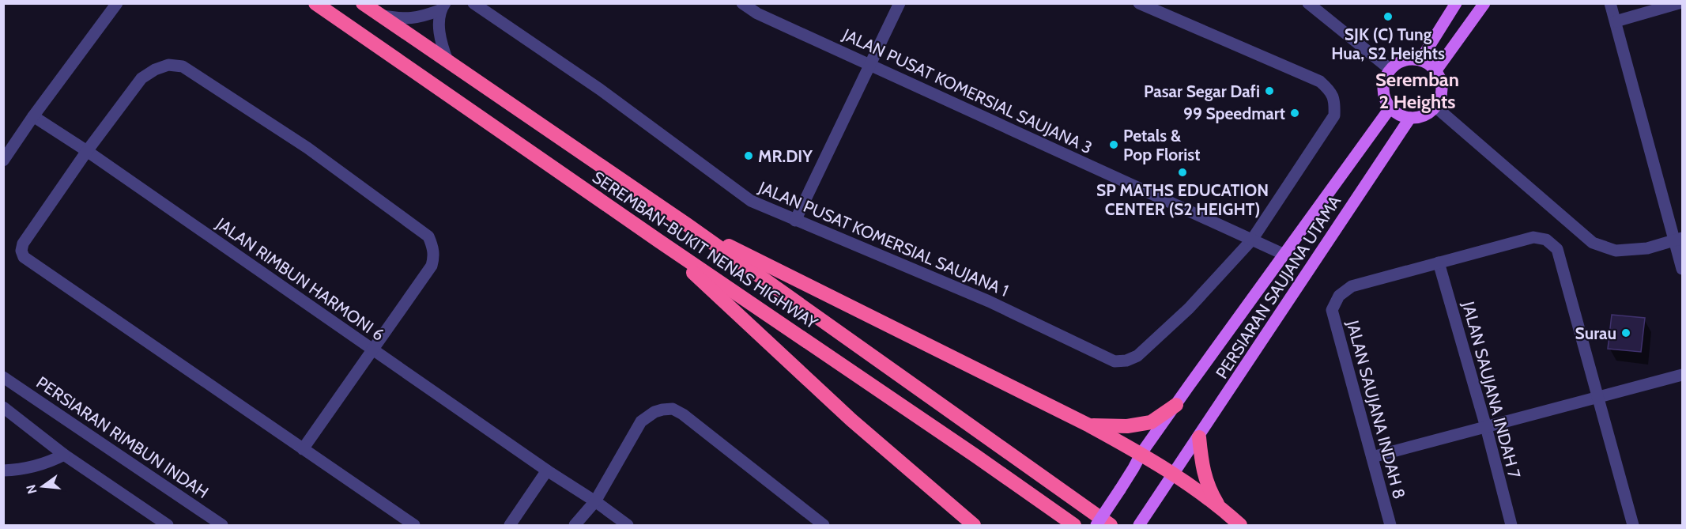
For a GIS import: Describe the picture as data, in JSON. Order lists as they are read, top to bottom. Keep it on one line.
{"streets":{"highway":["SEREMBAN-BUKIT NENAS HIGHWAY"],"main road":["PERSIARAN SAUJANA UTAMA"],"street":["JALAN PUSAT KOMERSIAL SAUJANA 3","JALAN PUSAT KOMERSIAL SAUJANA 1","JALAN RIMBUN HARMONI 6","JALAN SAUJANA INDAH 7","JALAN SAUJANA INDAH 8","PERSIARAN RIMBUN INDAH"]},"crossings":[["JALAN PUSAT KOMERSIAL SAUJANA 3","JALAN PUSAT KOMERSIAL SAUJANA 1"],["JALAN PUSAT KOMERSIAL SAUJANA 3","PERSIARAN SAUJANA UTAMA"],["JALAN SAUJANA INDAH 7","JALAN SAUJANA INDAH 8"]],"districts":["Seremban 2 Heights"],"places":["SJK (C) Tung Hua, S2 Heights","Pasar Segar Dafi","99 Speedmart","Petals & Pop Florist","MR.DIY","SP MATHS EDUCATION CENTER (S2 HEIGHT)","Surau"],"north":"left"}
